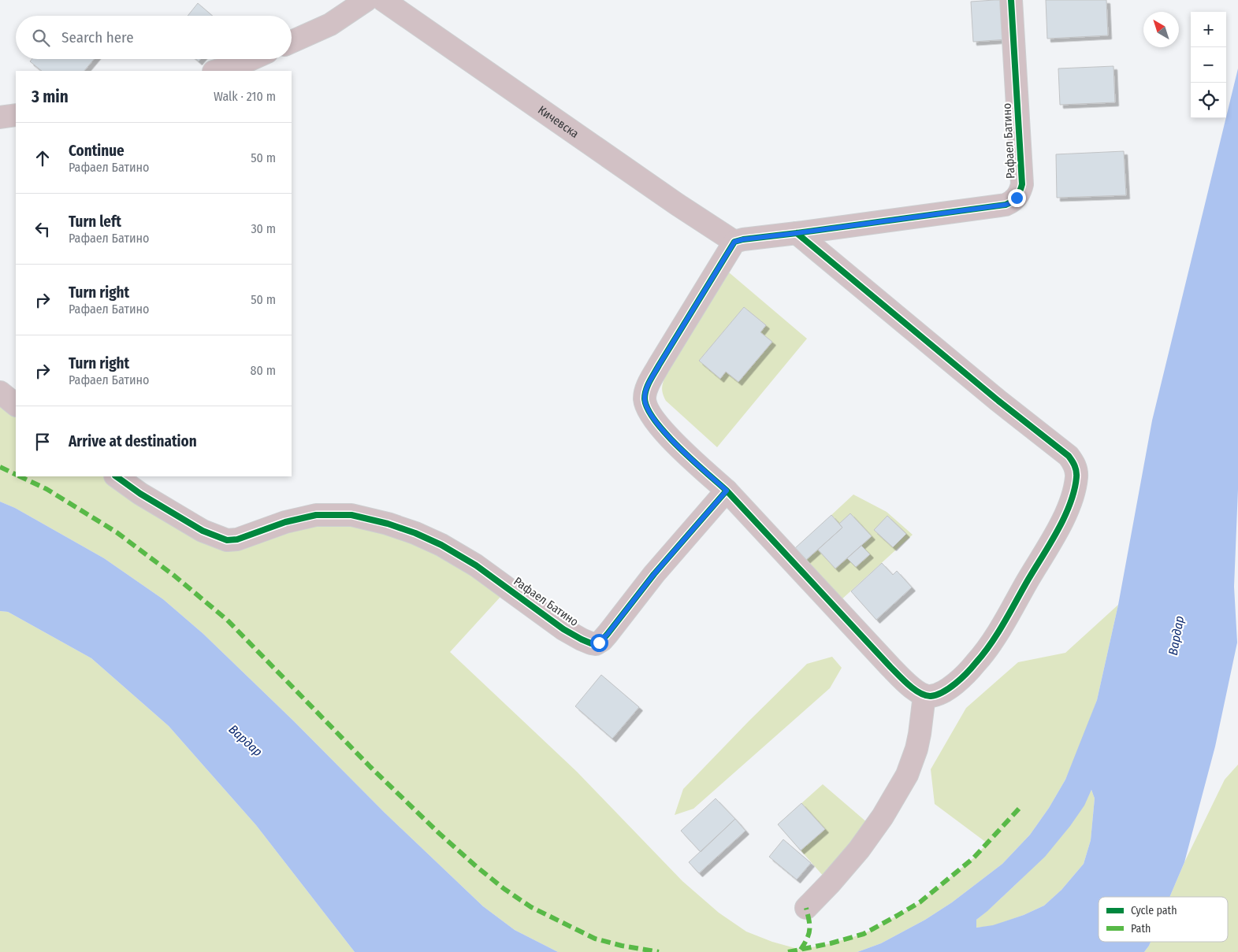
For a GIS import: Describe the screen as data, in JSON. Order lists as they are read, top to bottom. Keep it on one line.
{"streets":{"street":["Кичевска","Рафаел Батино"]},"crossings":[["Кичевска","Рафаел Батино"]],"water":["Вардар"],"legend":["Cycle path","Path"],"north":"top left","page":{"map_buttons":["+","−"],"search":"Search here","heading":["3 min","Walk · 210 m"],"list":[["Continue","Рафаел Батино","50 m"],["Turn left","Рафаел Батино","30 m"],["Turn right","Рафаел Батино","50 m"],["Turn right","Рафаел Батино","80 m"],"Arrive at destination"]}}
